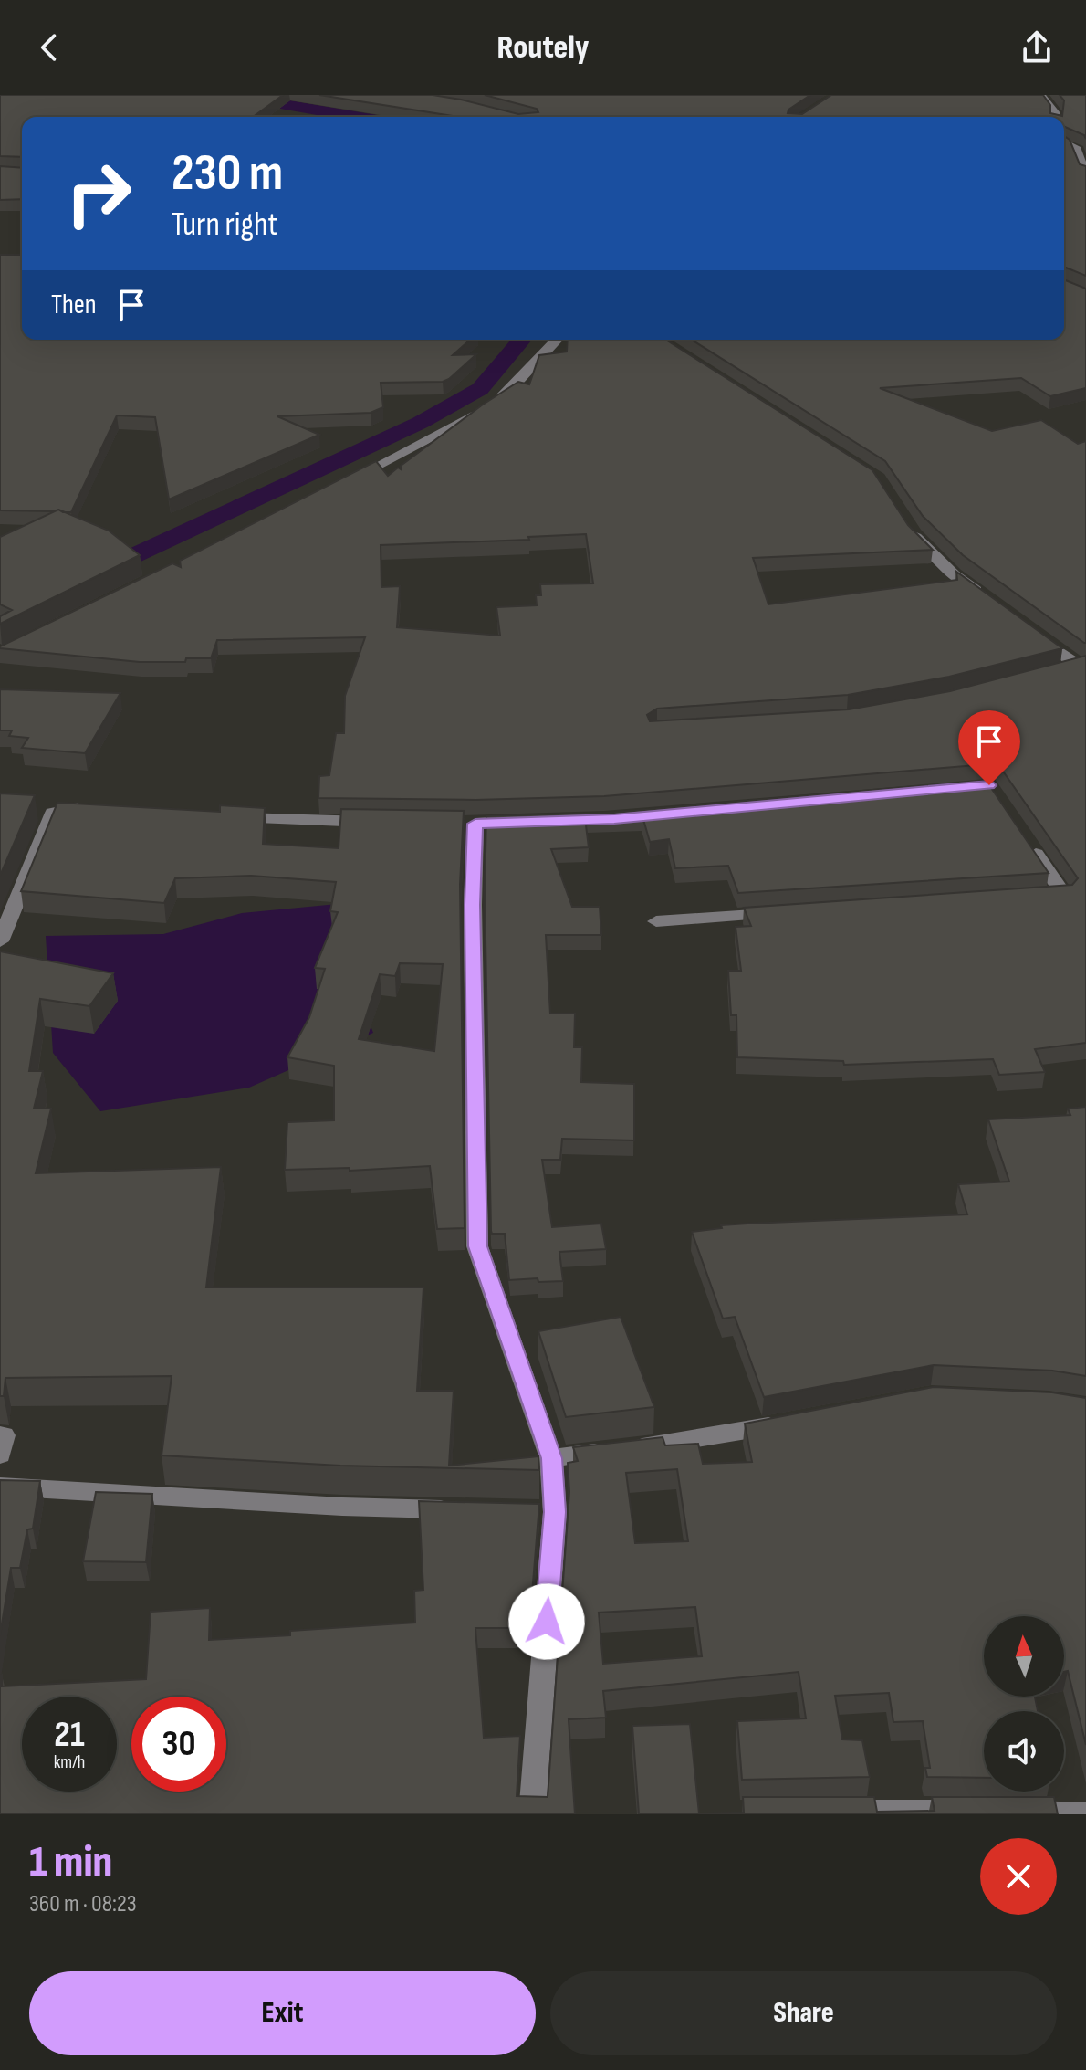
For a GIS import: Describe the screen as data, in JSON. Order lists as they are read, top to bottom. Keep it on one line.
{"north":"top","page":{"header":"Routely","turn":["230 m","Turn right"],"then":"Then","speed":"21 km/h","limit":"30","heading":["1 min","360 m · 08:23"],"buttons":["Exit","Share"]}}
